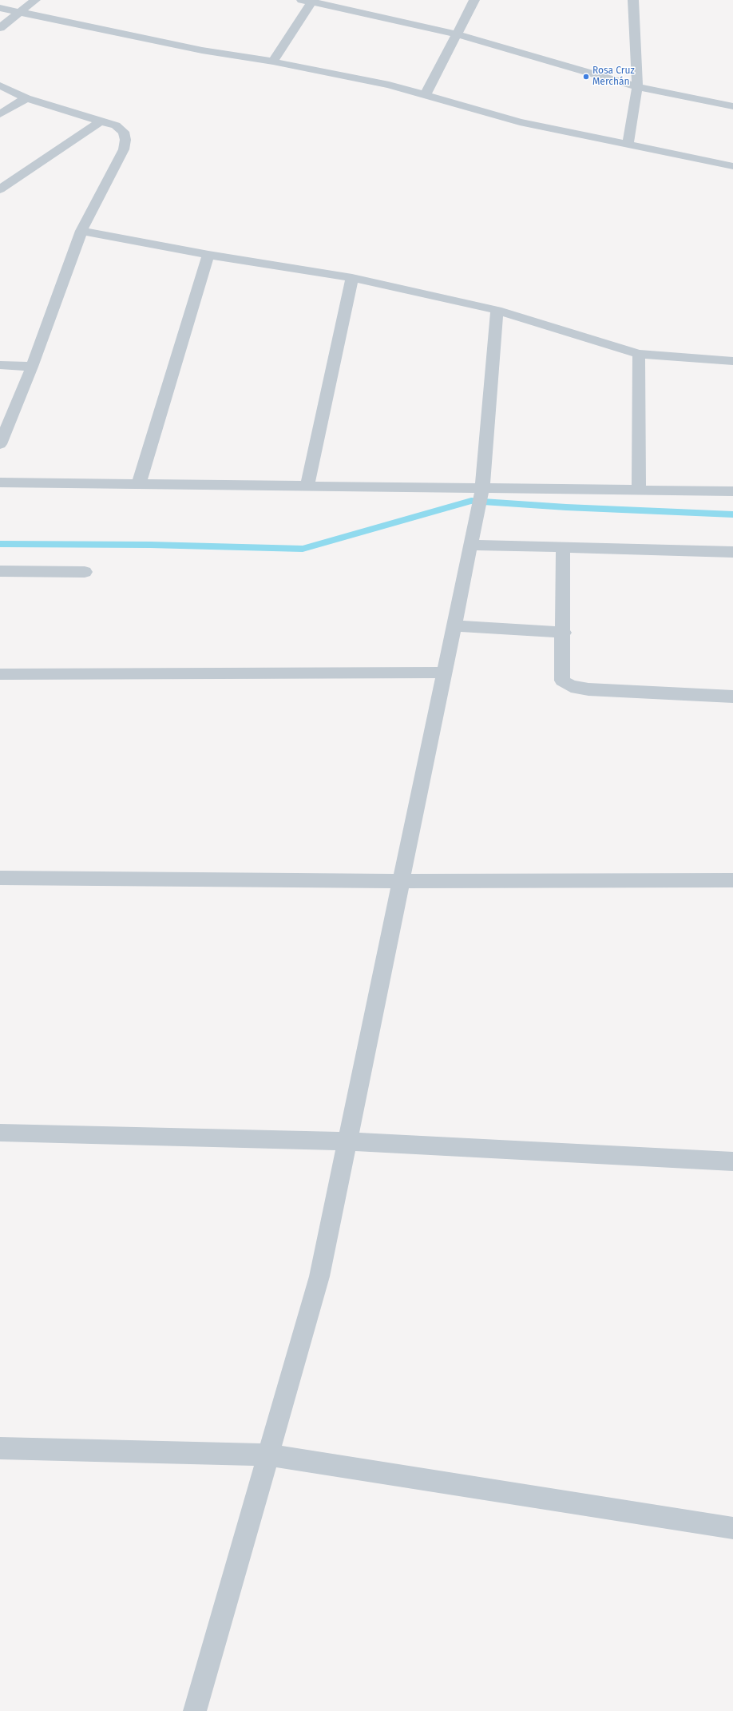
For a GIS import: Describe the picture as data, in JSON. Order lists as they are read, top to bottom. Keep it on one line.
{"places":["Rosa Cruz Merchán"]}
